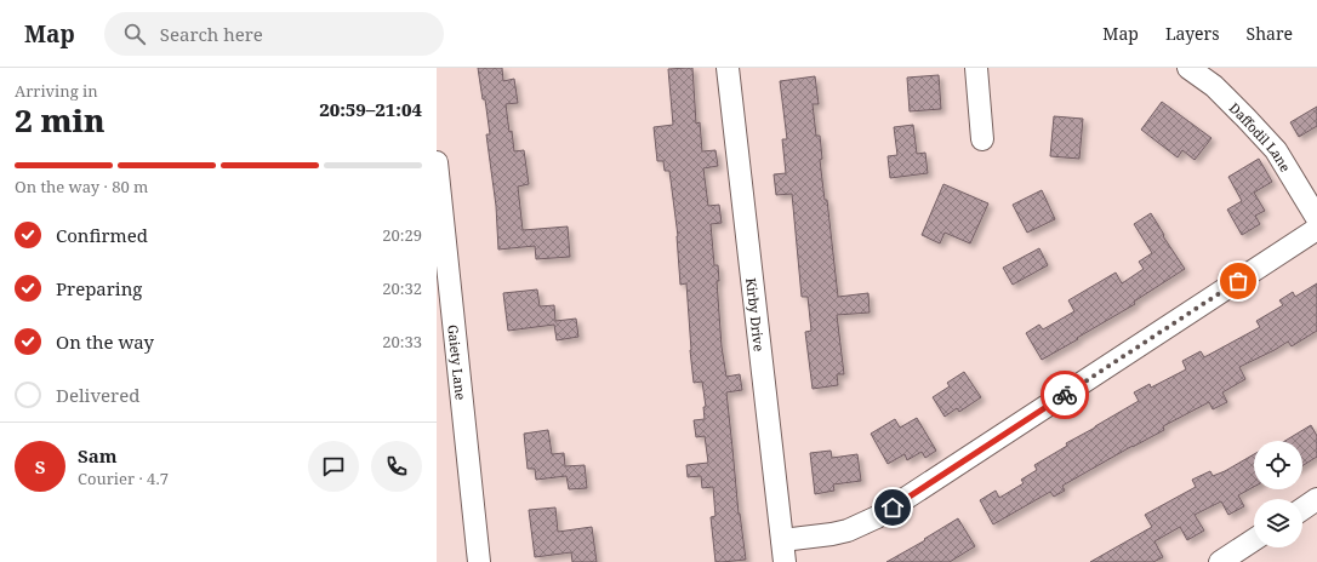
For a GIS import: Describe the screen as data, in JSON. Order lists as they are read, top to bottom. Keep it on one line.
{"streets":{"street":["Daffodil Lane","Kirby Drive","Gaiety Lane"]},"page":{"header":"Map","search":"Search here","nav":["Map","Layers","Share"],"heading":["2 min","Arriving in","20:59–21:04"],"panel":["Sam","Courier · 4.7"],"bar":"On the way · 80 m","list":[["Confirmed","20:29"],["Preparing","20:32"],["On the way","20:33"],"Delivered"],"round":"S"}}
